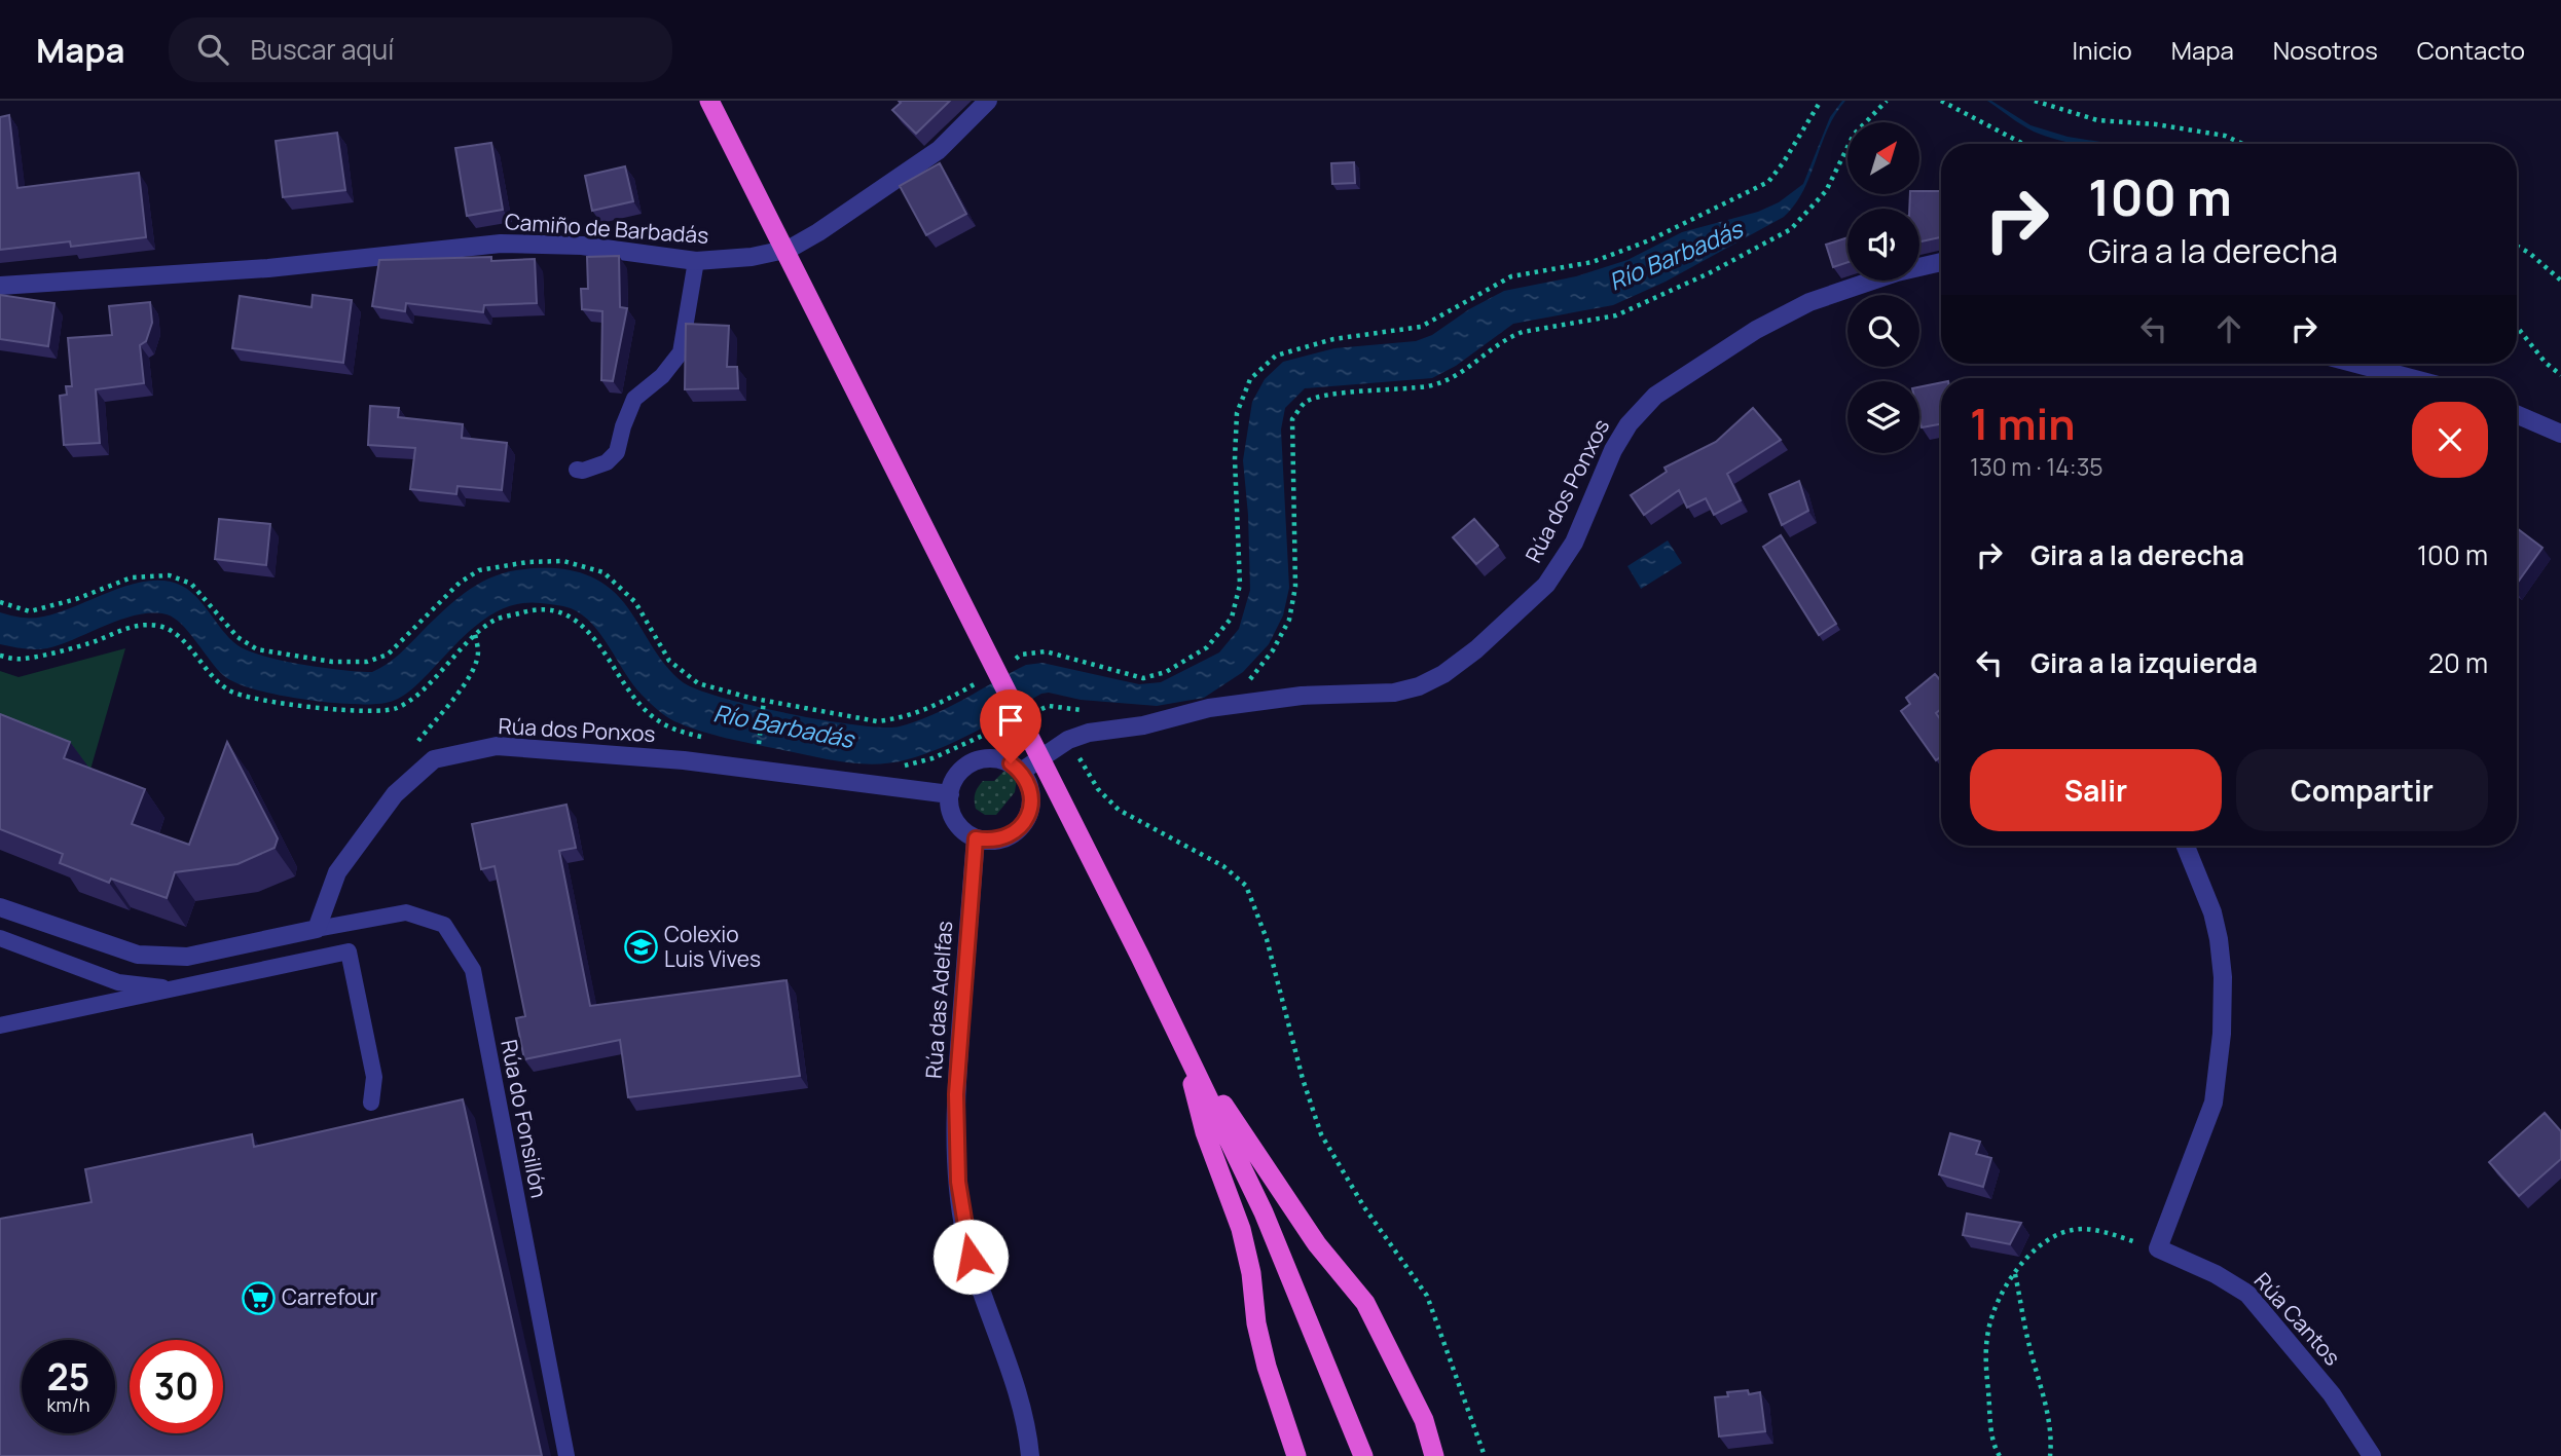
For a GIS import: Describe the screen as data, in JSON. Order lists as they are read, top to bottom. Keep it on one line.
{"streets":{"street":["Camiño de Barbadás","Rúa dos Ponxos","Rúa das Adelfas","Rúa Cantos"],"lane":["Rúa do Fonsillón"]},"crossings":[["Rúa dos Ponxos","Rúa das Adelfas"],["Rúa dos Ponxos","Rúa do Fonsillón"]],"water":["Río Barbadás"],"places":{"school or university":["Colexio Luis Vives"],"supermarket":["Carrefour"]},"north":"top right","page":{"header":"Mapa","search":"Buscar aquí","nav":["Inicio","Mapa","Nosotros","Contacto"],"turn":["100 m","Gira a la derecha"],"heading":["1 min","130 m · 14:35"],"list":[{"name":"Gira a la derecha","value":"100 m"},{"name":"Gira a la izquierda","value":"20 m"}],"buttons":["Salir","Compartir"],"speed":"25 km/h","limit":"30"}}
